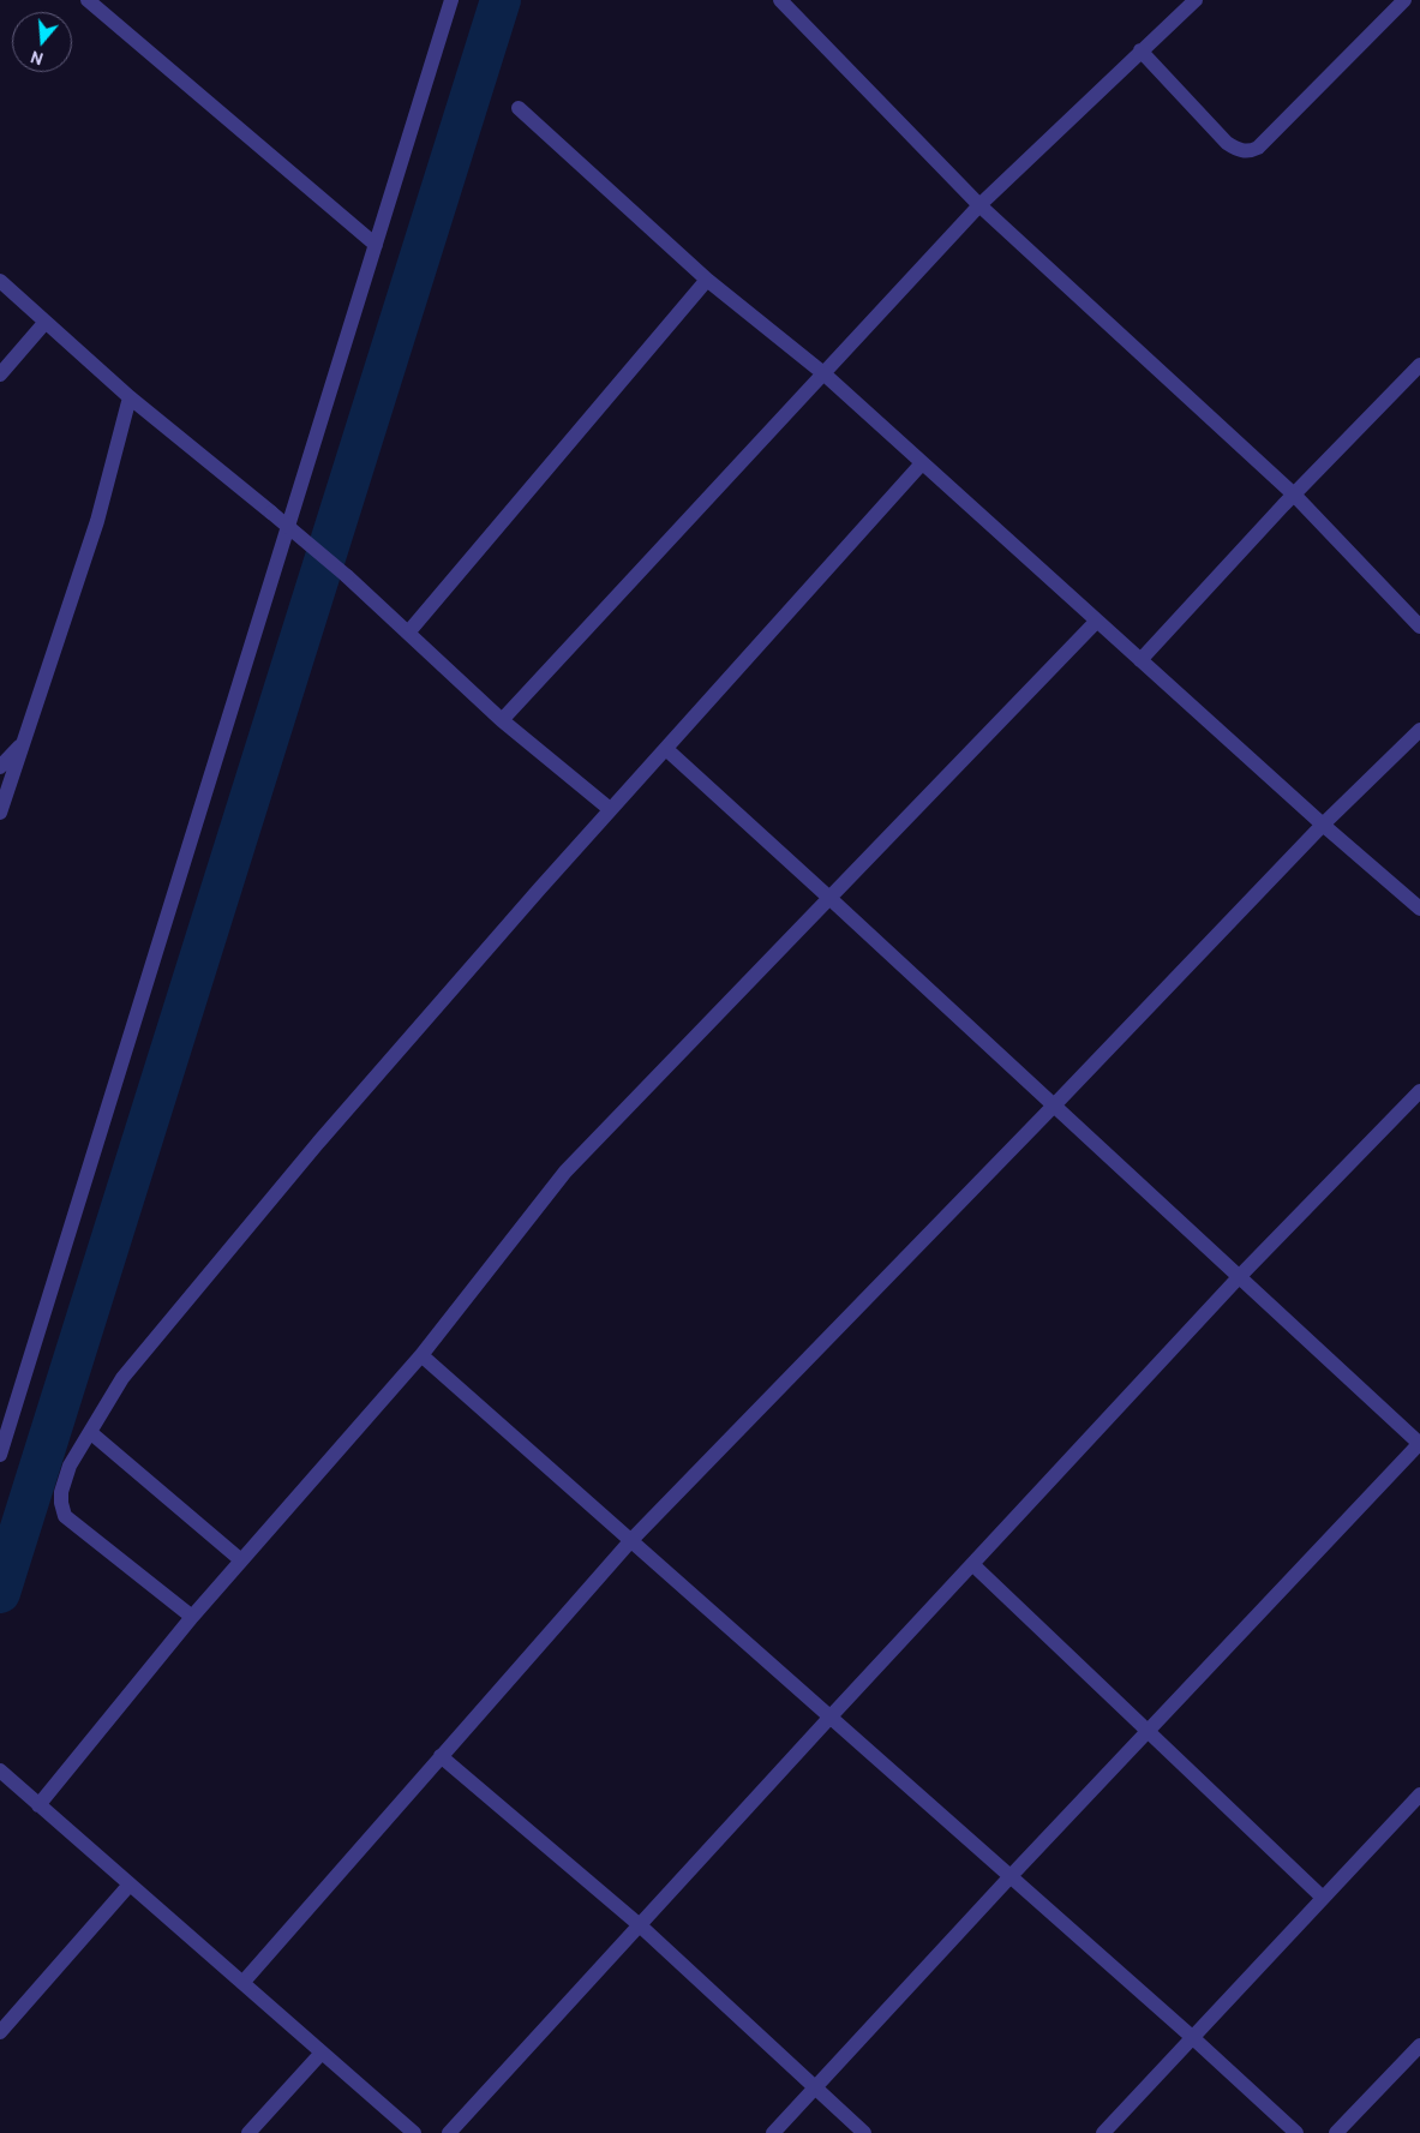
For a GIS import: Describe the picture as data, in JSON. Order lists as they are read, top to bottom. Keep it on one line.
{"north":"bottom"}
